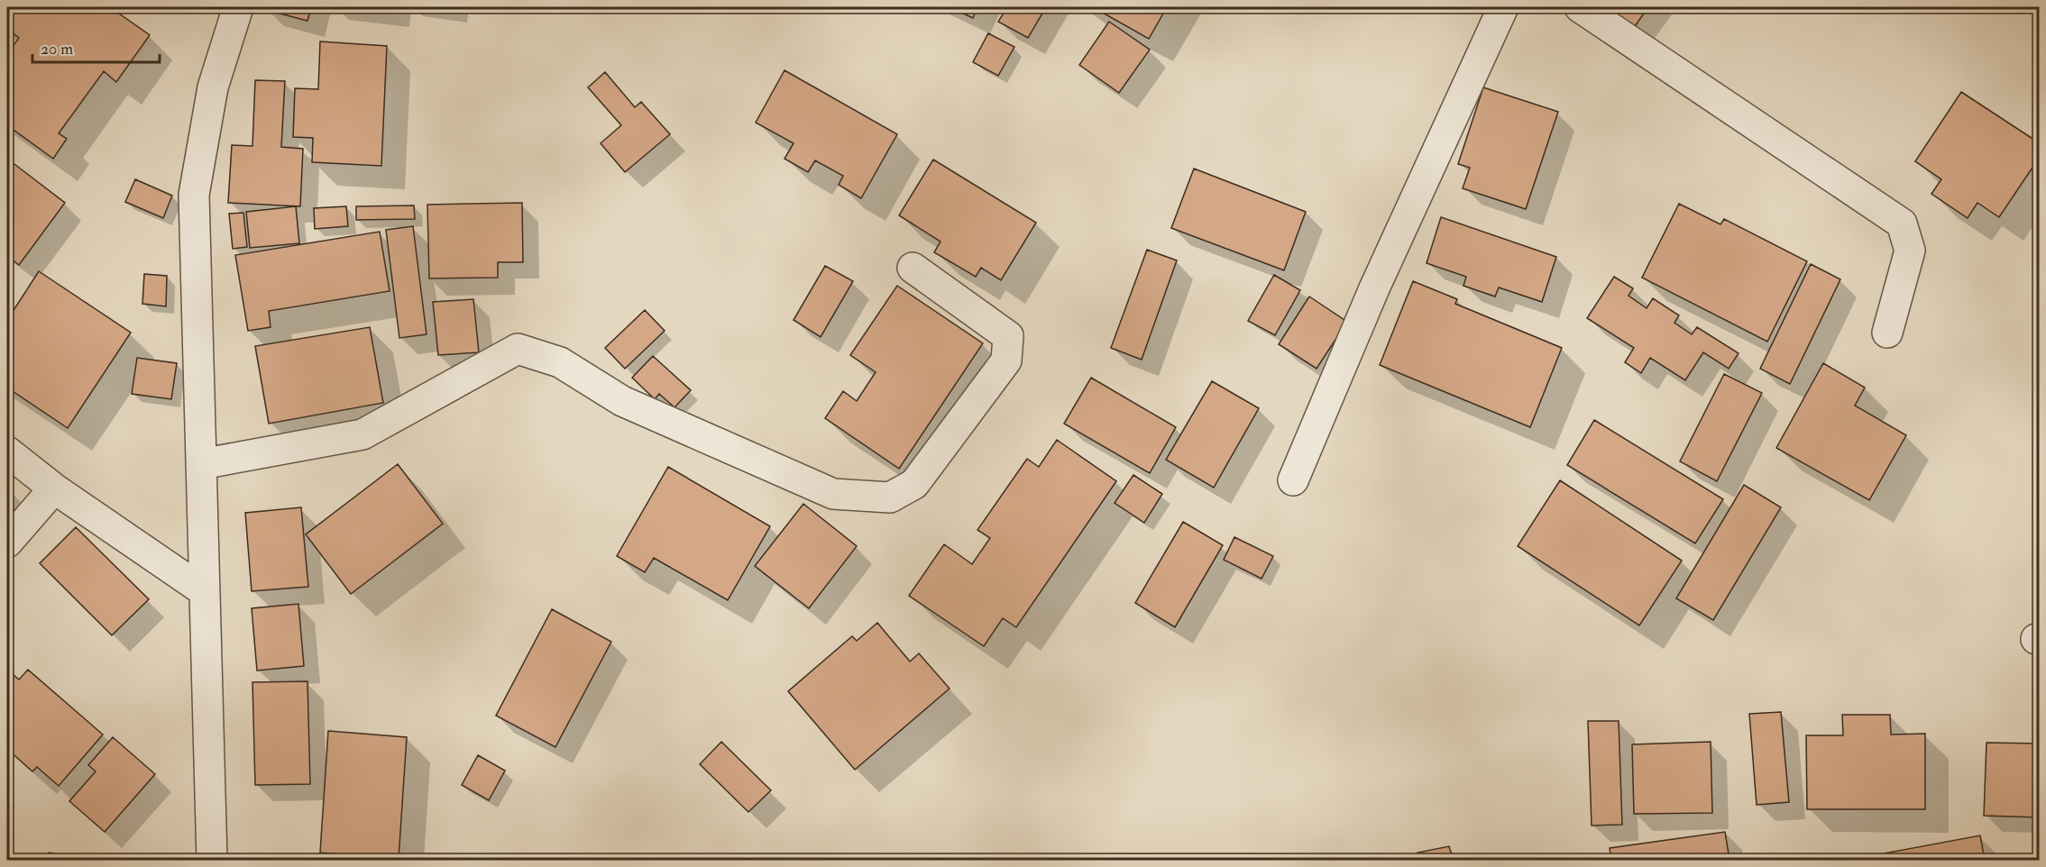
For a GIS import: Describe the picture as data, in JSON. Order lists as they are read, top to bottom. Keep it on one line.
{"scale_bar":"20 m"}
